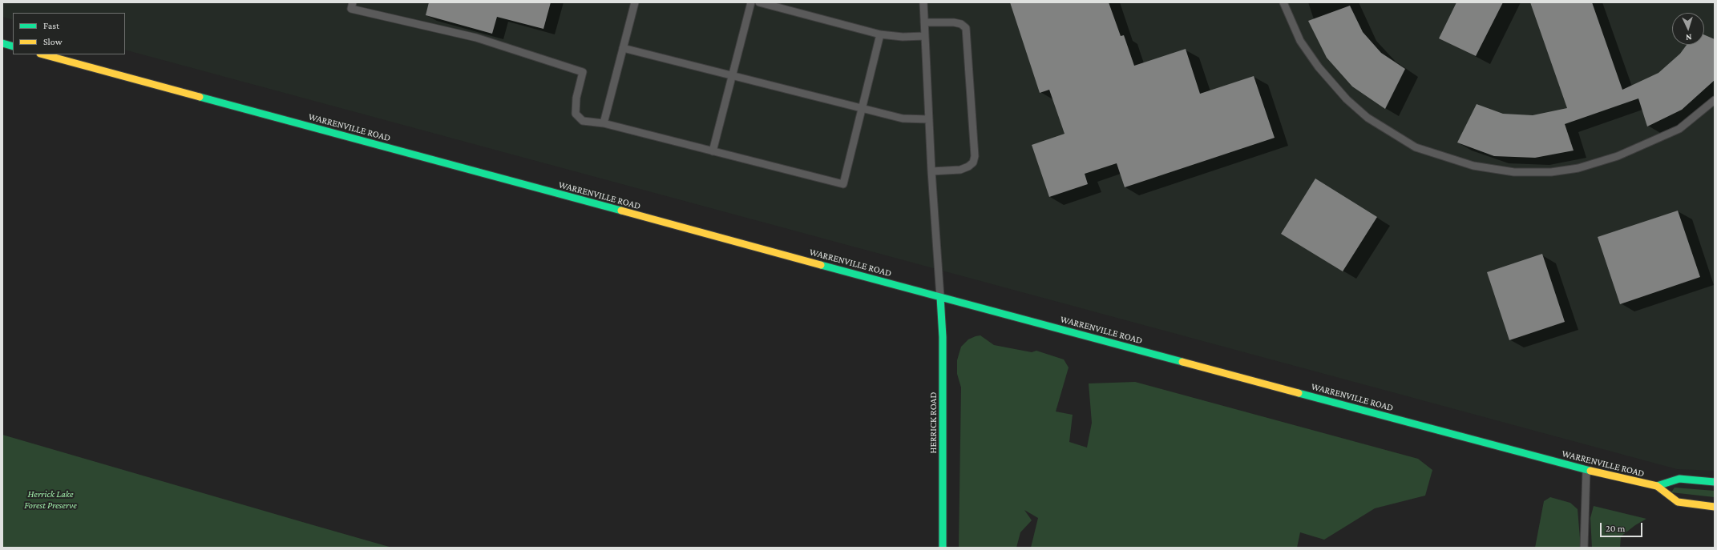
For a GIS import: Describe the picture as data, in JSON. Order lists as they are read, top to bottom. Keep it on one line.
{"streets":{"main road":["WARRENVILLE ROAD","HERRICK ROAD"]},"crossings":[["WARRENVILLE ROAD","HERRICK ROAD"]],"parks":["Herrick Lake Forest Preserve"],"legend":["Fast","Slow"],"scale_bar":"20 m","north":"bottom"}
